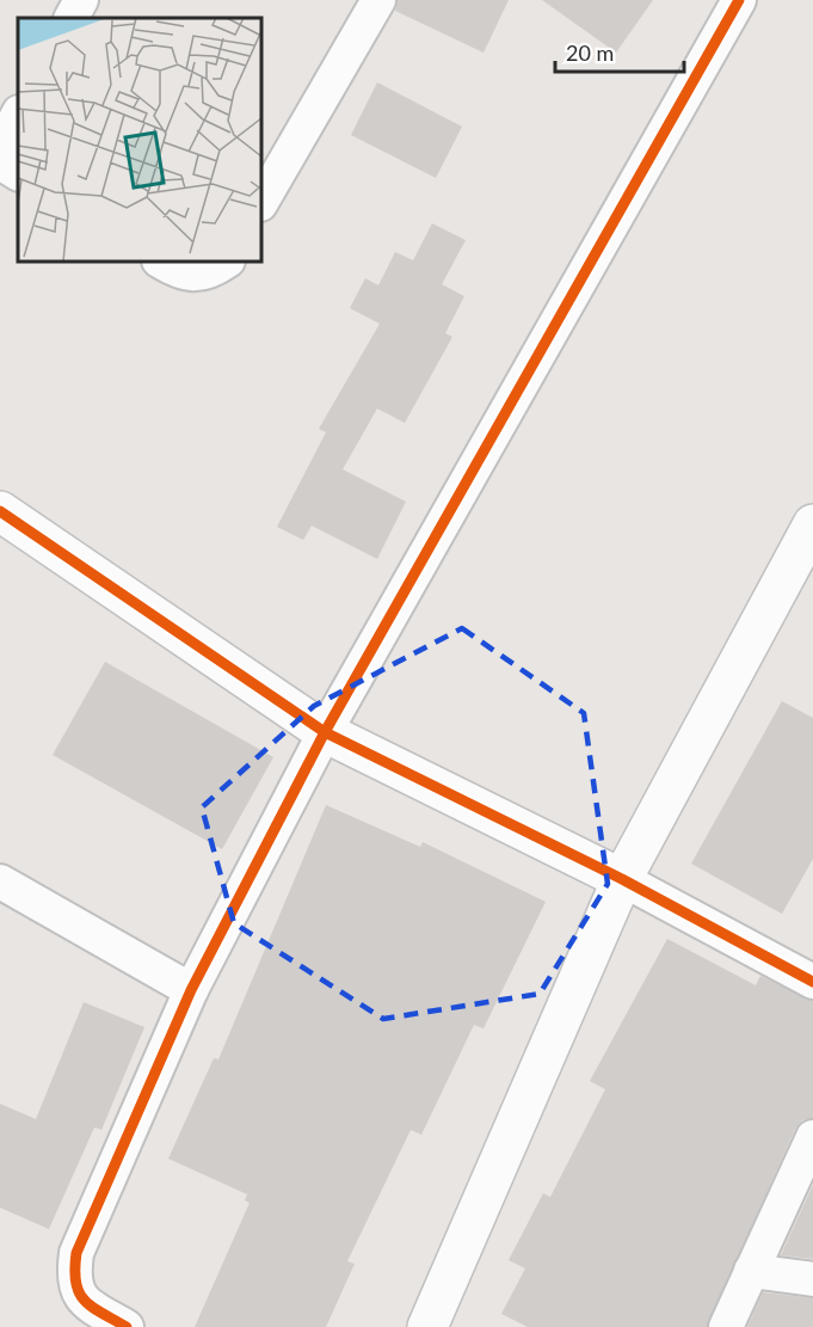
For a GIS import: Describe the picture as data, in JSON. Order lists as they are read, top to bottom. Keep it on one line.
{"scale_bar":"20 m"}
